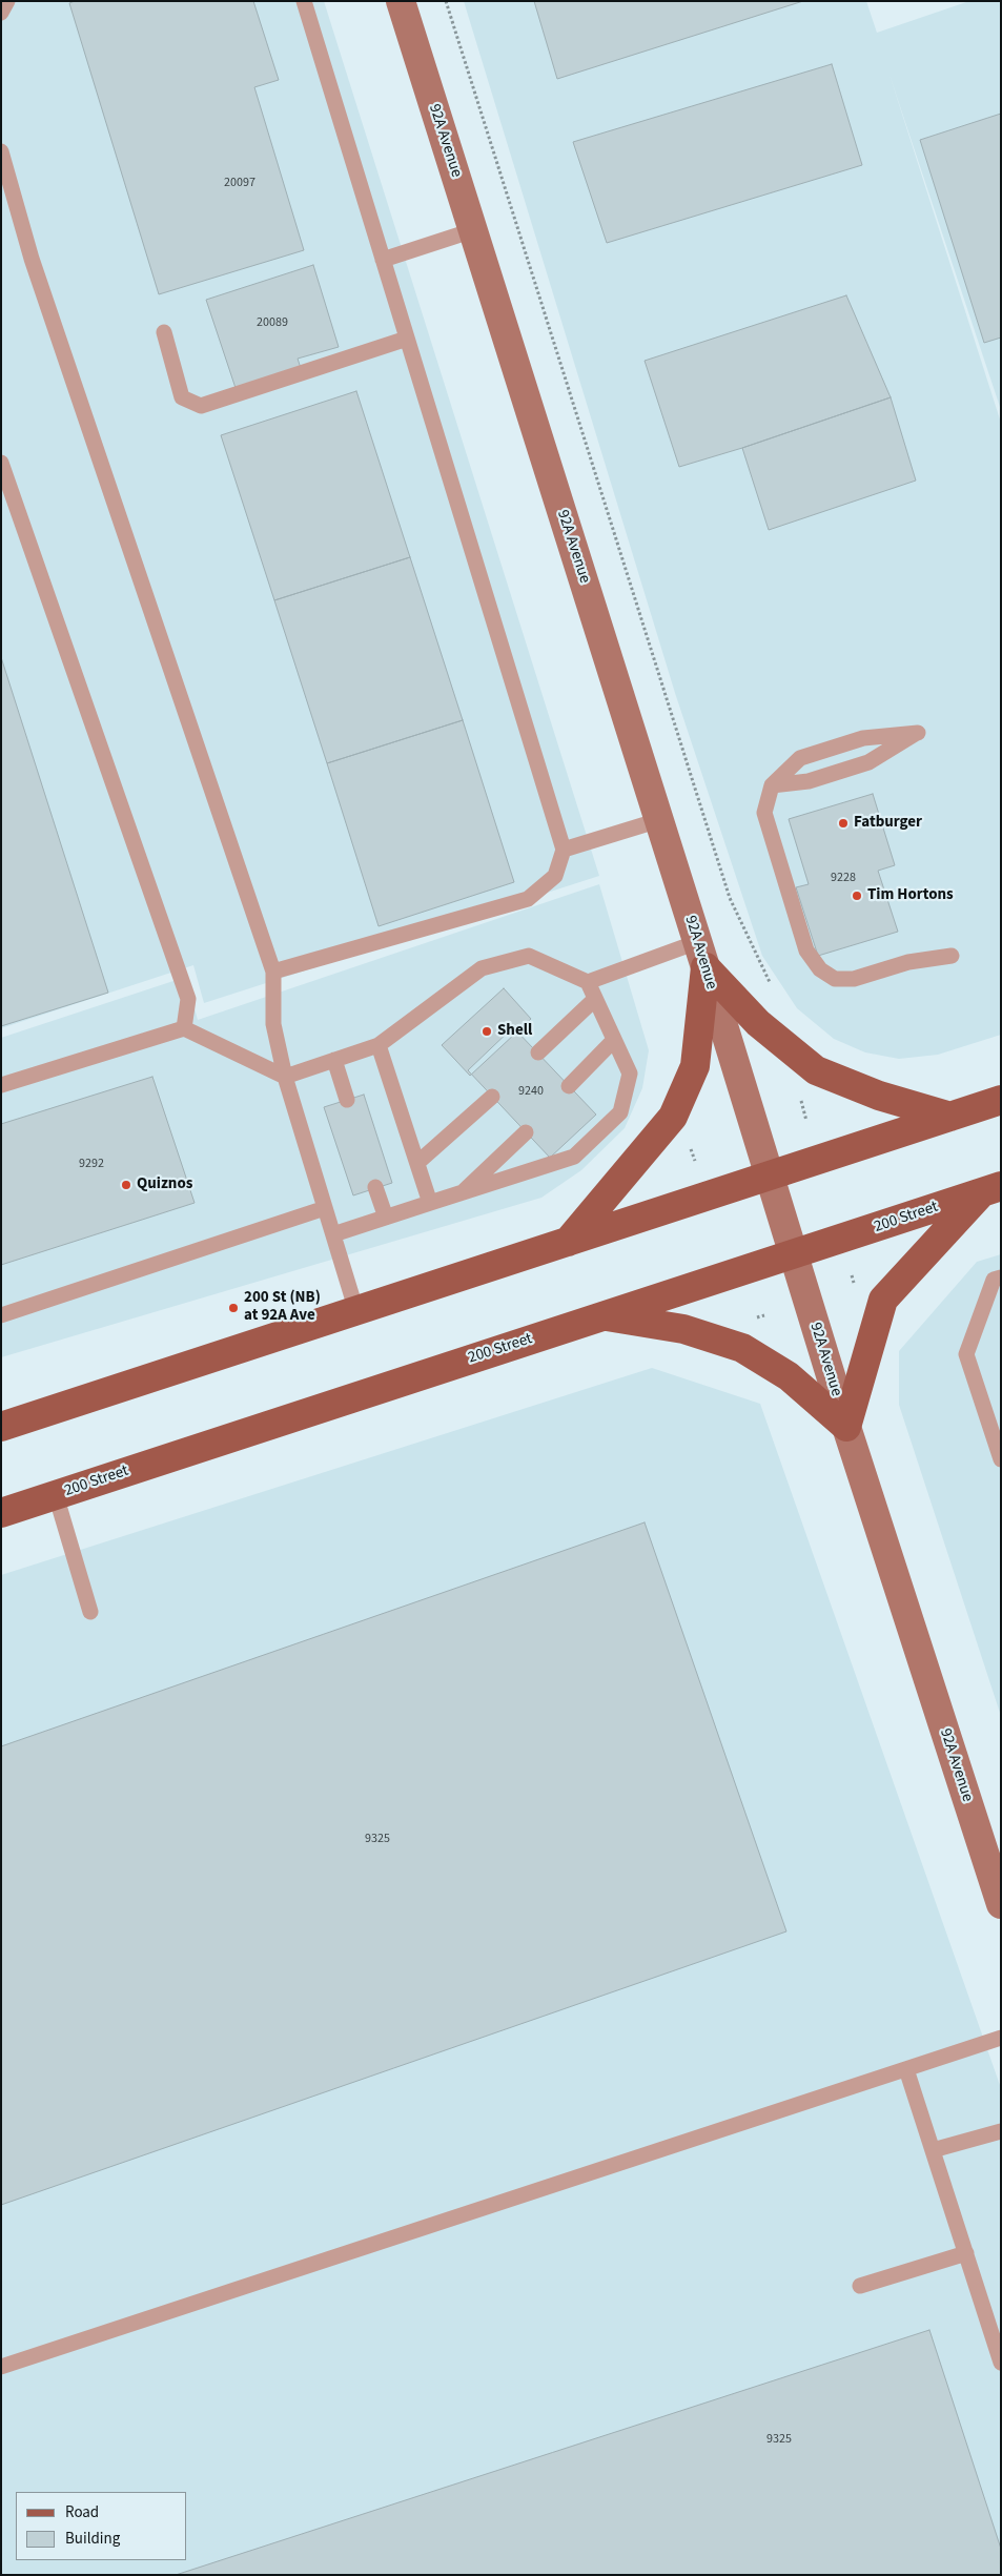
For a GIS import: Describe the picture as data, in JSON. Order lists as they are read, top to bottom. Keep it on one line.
{"streets":{"main road":["200 Street"],"street":["92A Avenue"]},"crossings":[["92A Avenue","200 Street"]],"places":["Fatburger","Tim Hortons","Shell","Quiznos","200 St (NB) at 92A Ave"],"house_numbers":["20097","20089","9228","9240","9292","9325","9325"],"legend":["Road","Building"]}
